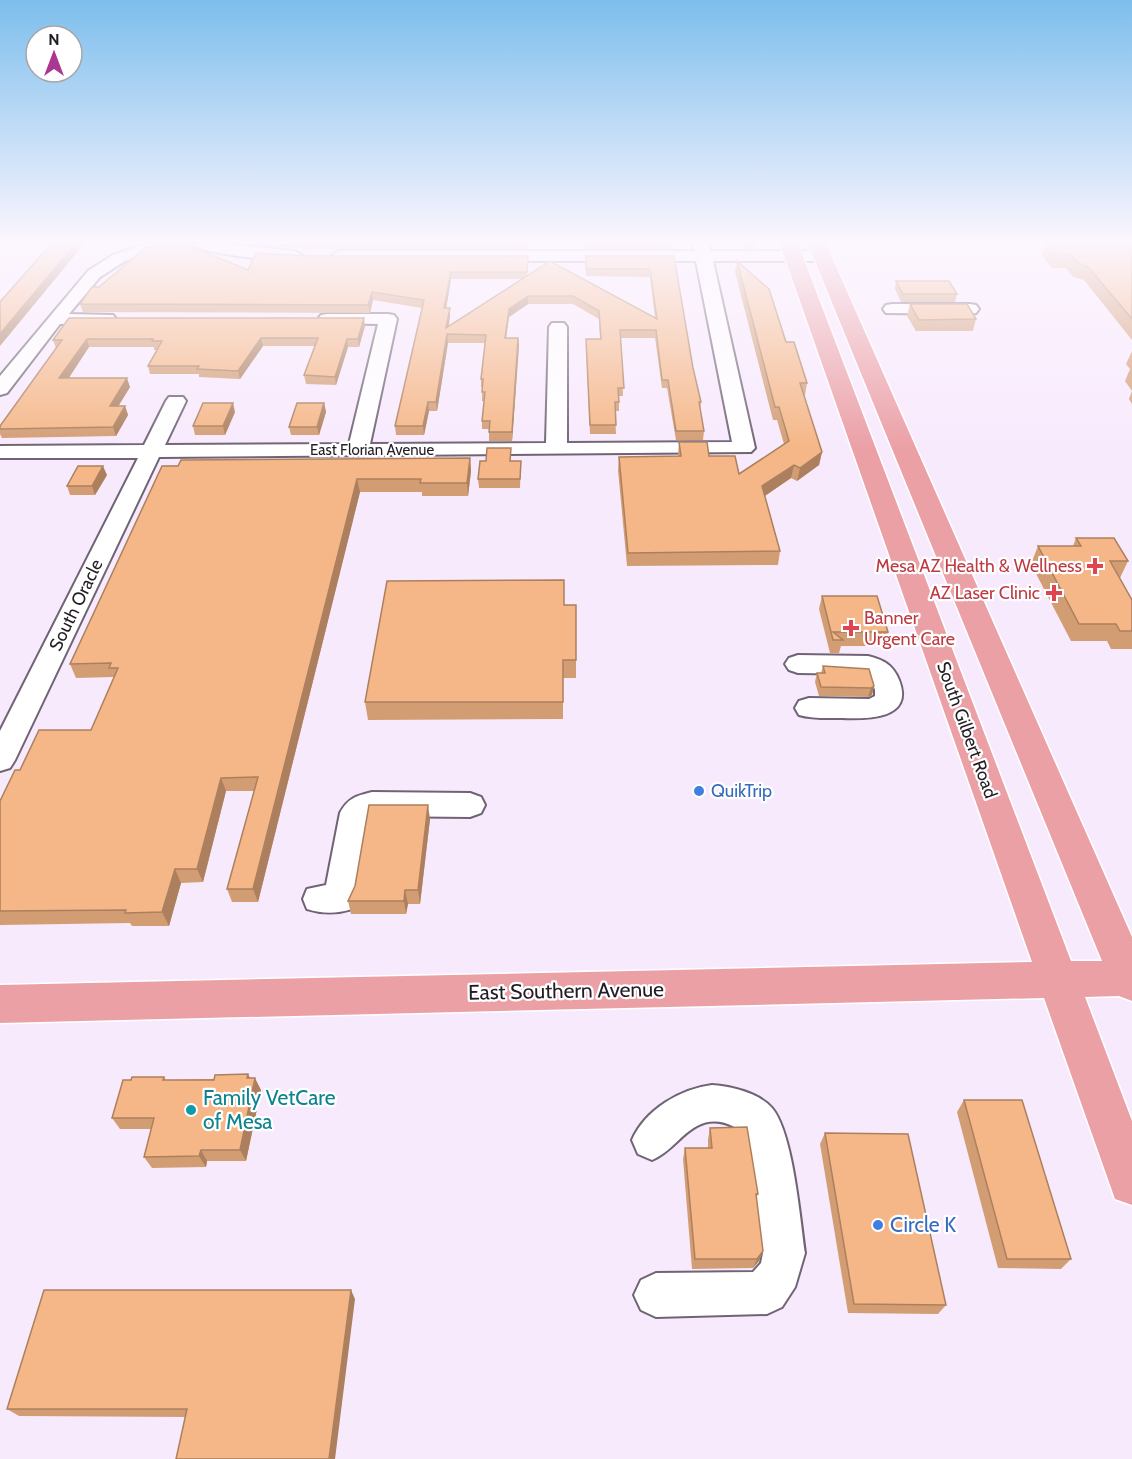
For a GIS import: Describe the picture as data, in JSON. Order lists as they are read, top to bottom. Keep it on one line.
{"streets":{"main road":["South Gilbert Road","East Southern Avenue"],"street":["East Florian Avenue","South Oracle"]},"crossings":[["East Florian Avenue","South Oracle"],["South Gilbert Road","East Southern Avenue"]],"places":{"health":["Mesa AZ Health & Wellness","AZ Laser Clinic","Banner Urgent Care"],"other":["QuikTrip","Family VetCare of Mesa","Circle K"]},"north":"top"}
